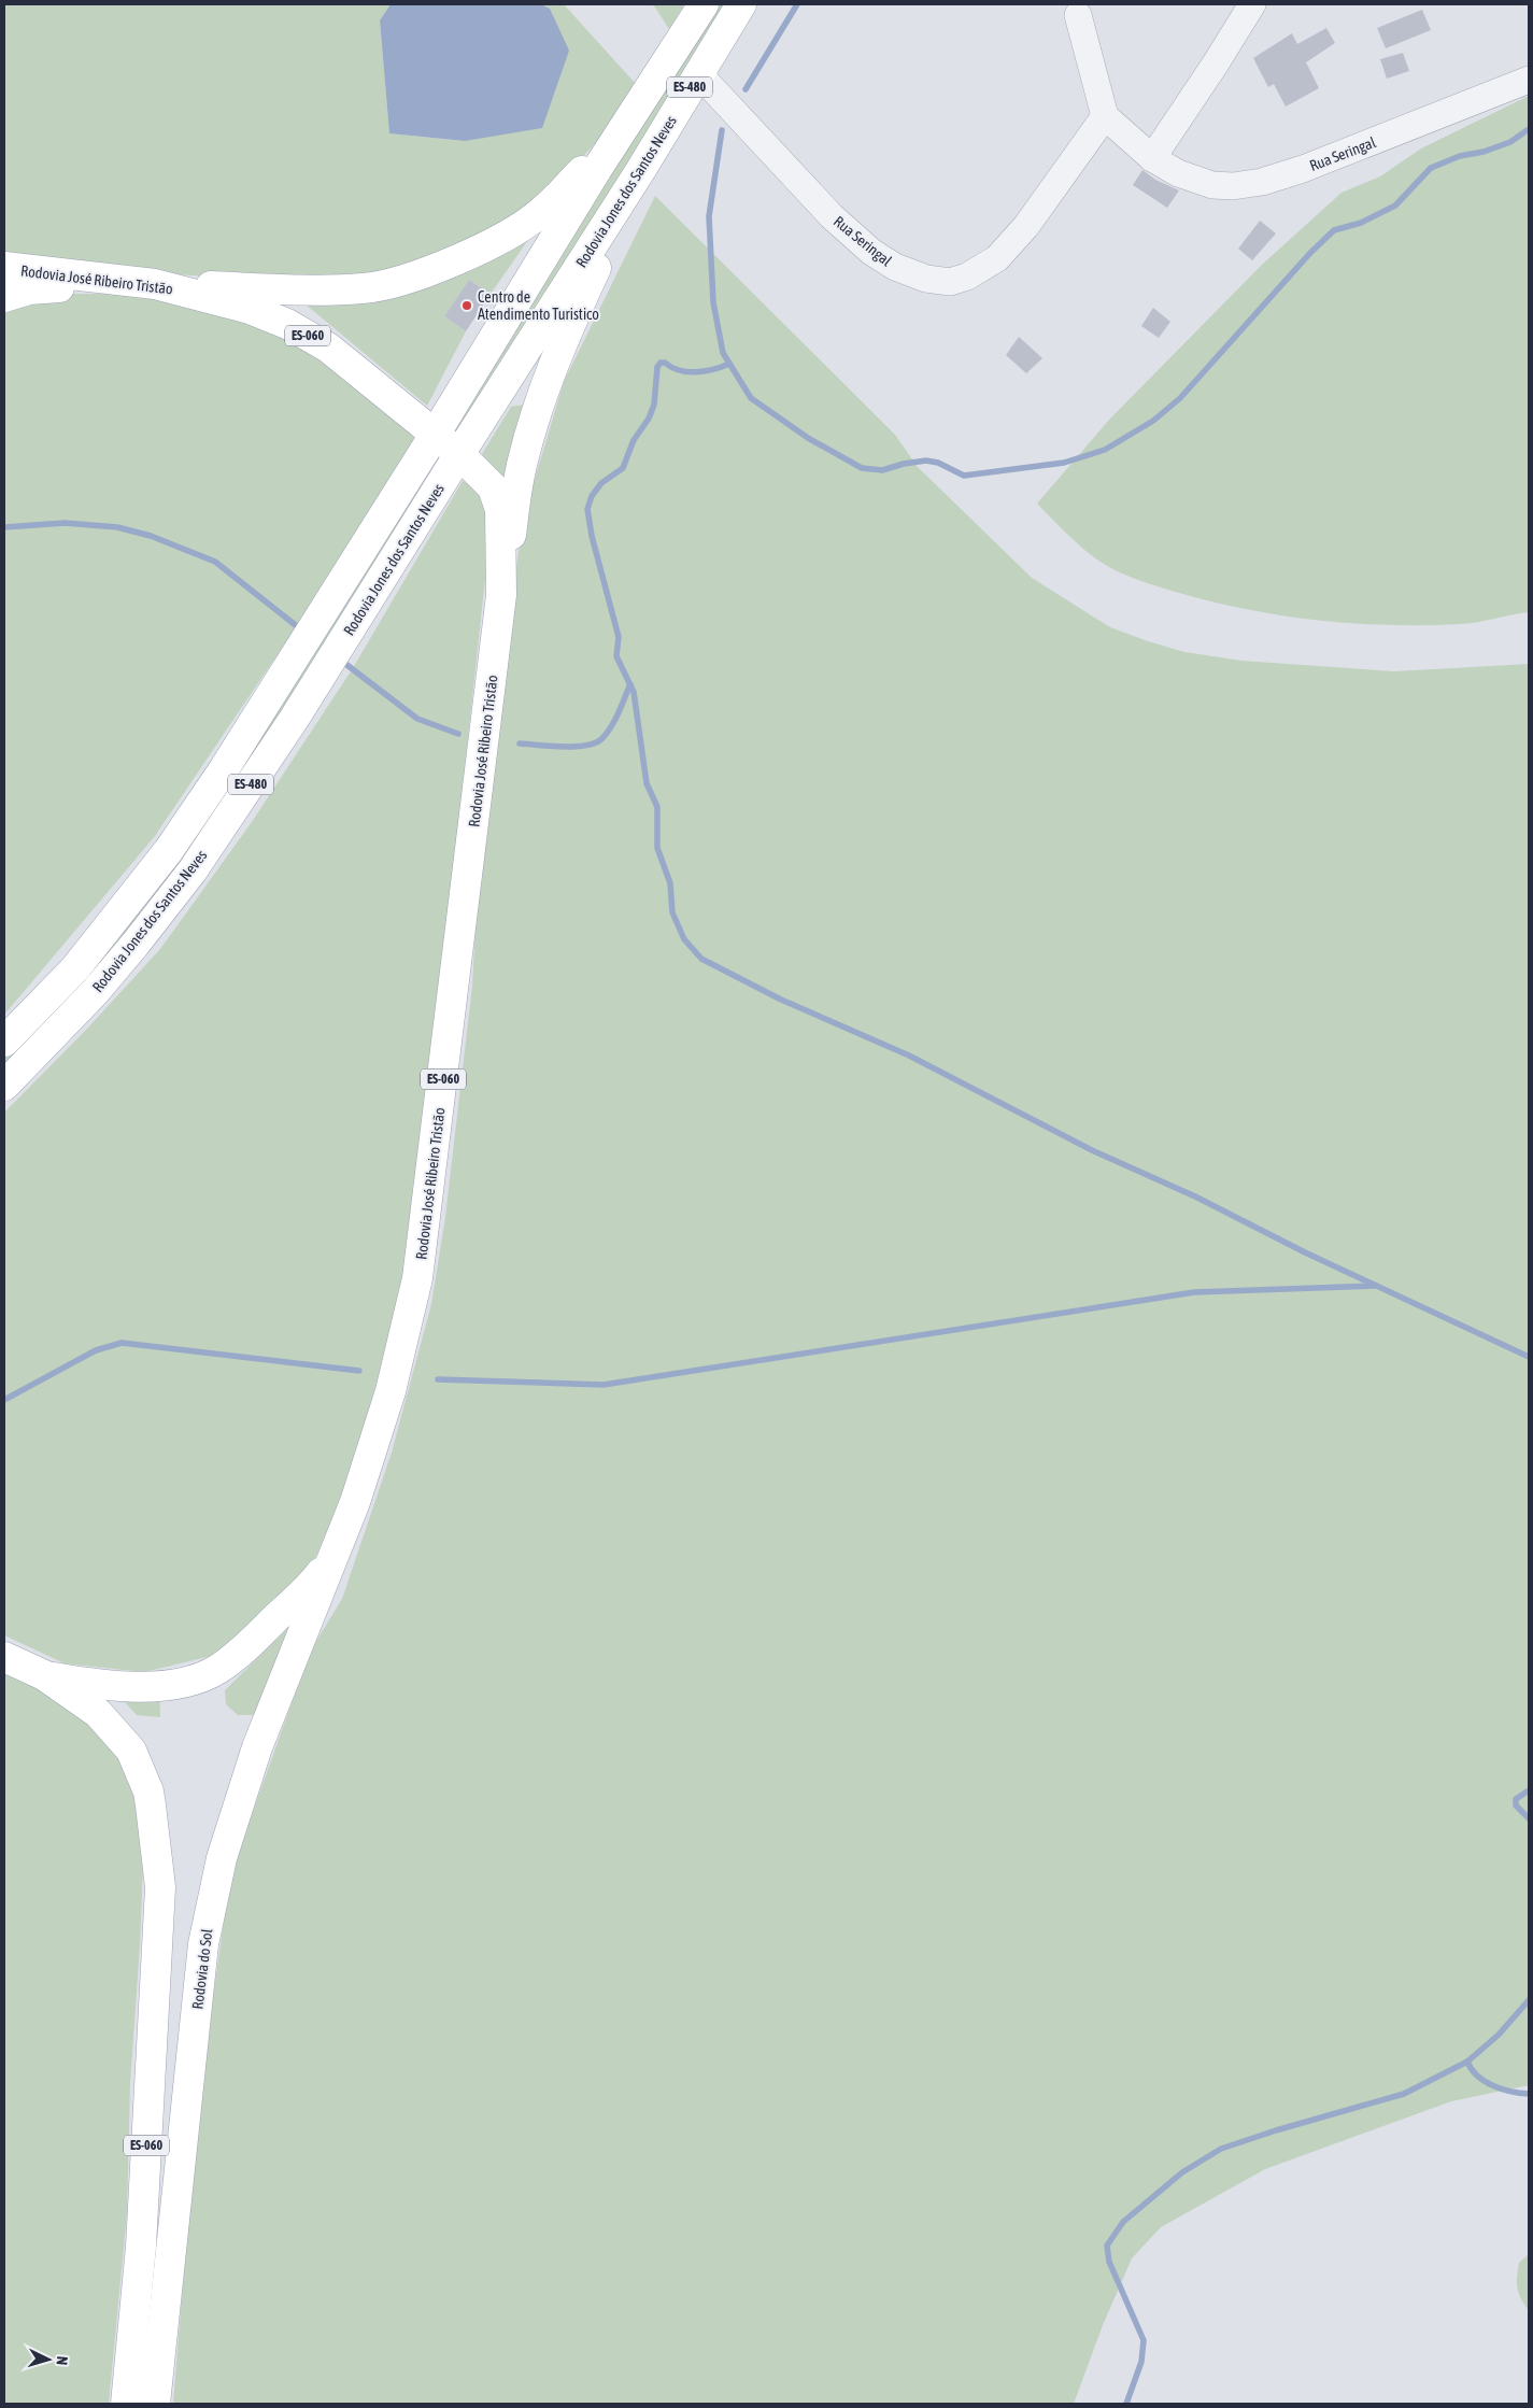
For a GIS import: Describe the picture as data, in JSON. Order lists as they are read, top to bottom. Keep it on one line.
{"streets":{"main road":["ES-480","Rodovia Jones dos Santos Neves","Rodovia José Ribeiro Tristão","ES-060","Rodovia do Sol"],"street":["Rua Seringal"]},"crossings":[["Rua Seringal","Rodovia Jones dos Santos Neves"],["Rodovia Jones dos Santos Neves","Rodovia José Ribeiro Tristão"],["Rodovia José Ribeiro Tristão","Rodovia do Sol"]],"places":["Centro de Atendimento Turistico"],"north":"right"}
